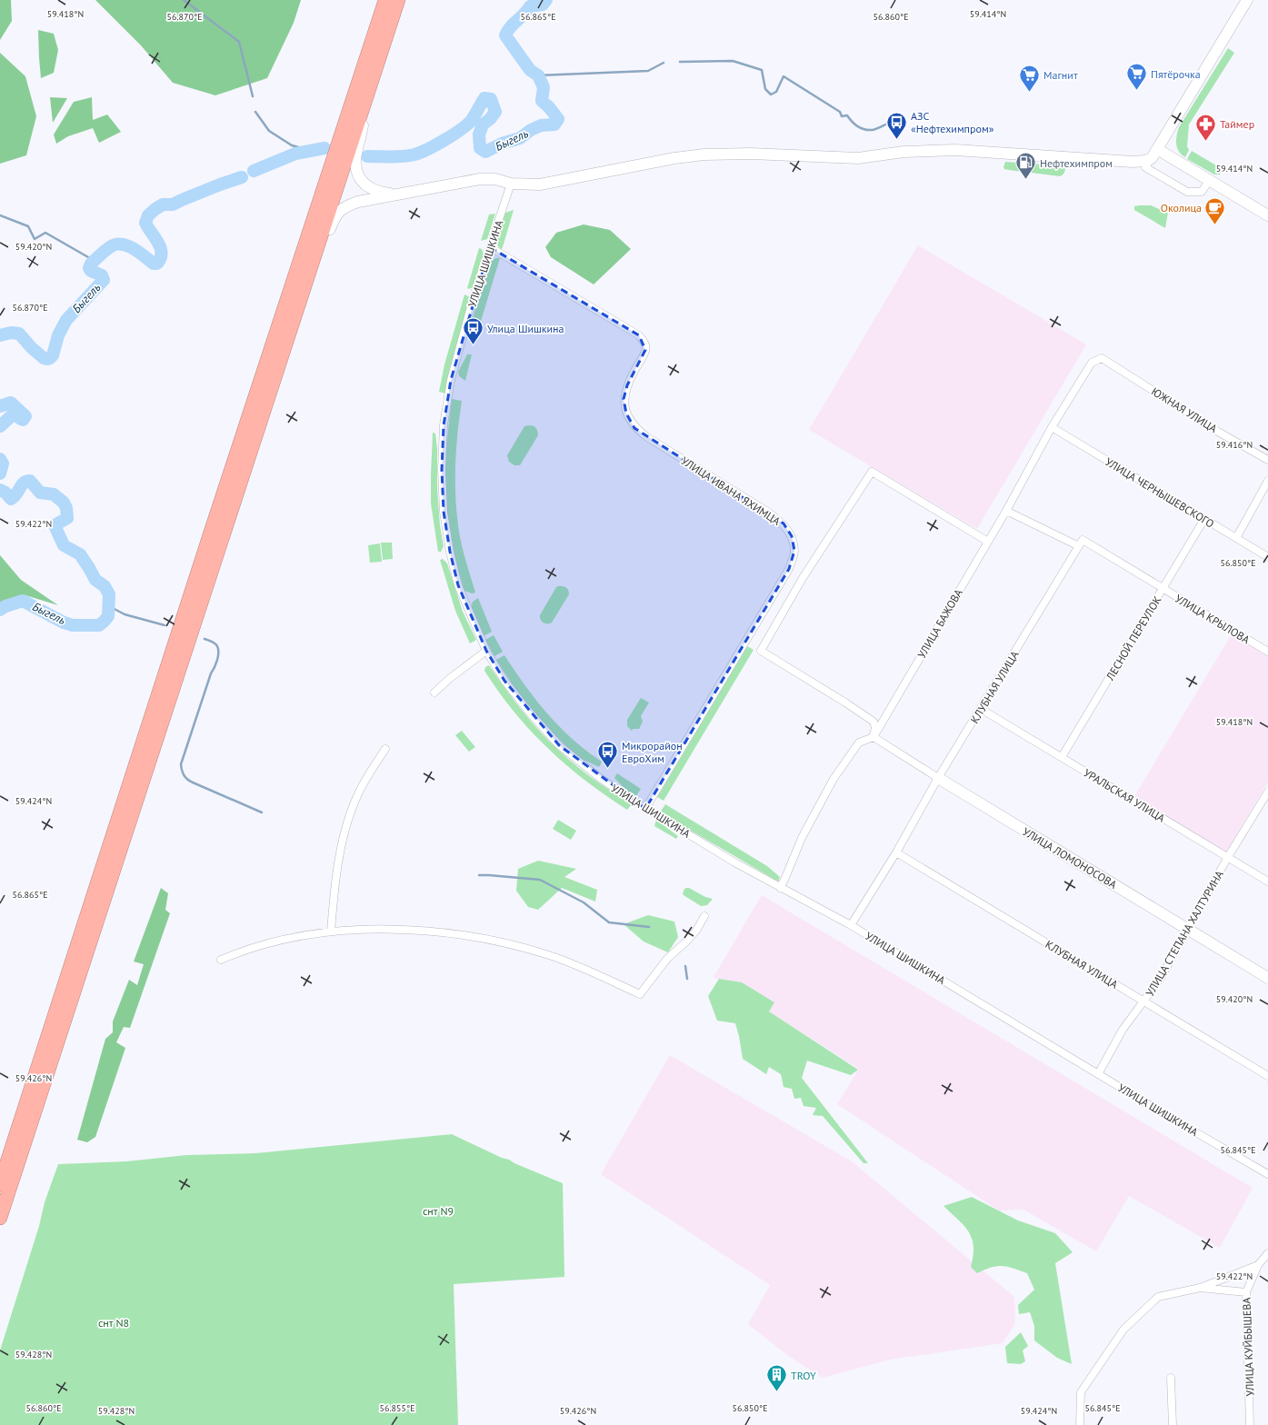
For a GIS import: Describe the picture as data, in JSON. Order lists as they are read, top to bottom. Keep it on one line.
{"streets":{"street":["УЛИЦА ШИШКИНА","ЮЖНАЯ УЛИЦА","УЛИЦА ИВАНА ЯХИМЦА","УЛИЦА ЧЕРНЫШЕВСКОГО","УЛИЦА КРЫЛОВА","УЛИЦА БАЖОВА","ЛЕСНОЙ ПЕРЕУЛОК","КЛУБНАЯ УЛИЦА","УРАЛЬСКАЯ УЛИЦА","УЛИЦА ЛОМОНОСОВА","УЛИЦА СТЕПАНА ХАЛТУРИНА","УЛИЦА КУЙБЫШЕВА"]},"crossings":[["УЛИЦА ШИШКИНА","УЛИЦА ИВАНА ЯХИМЦА"],["УЛИЦА ШИШКИНА","КЛУБНАЯ УЛИЦА"],["УЛИЦА ШИШКИНА","УЛИЦА СТЕПАНА ХАЛТУРИНА"],["ЮЖНАЯ УЛИЦА","УЛИЦА БАЖОВА"],["УЛИЦА ЧЕРНЫШЕВСКОГО","УЛИЦА БАЖОВА"],["УЛИЦА ЧЕРНЫШЕВСКОГО","ЛЕСНОЙ ПЕРЕУЛОК"],["УЛИЦА КРЫЛОВА","УЛИЦА БАЖОВА"],["УЛИЦА КРЫЛОВА","ЛЕСНОЙ ПЕРЕУЛОК"],["УЛИЦА КРЫЛОВА","КЛУБНАЯ УЛИЦА"],["УЛИЦА БАЖОВА","УЛИЦА ЛОМОНОСОВА"],["ЛЕСНОЙ ПЕРЕУЛОК","УРАЛЬСКАЯ УЛИЦА"],["КЛУБНАЯ УЛИЦА","УРАЛЬСКАЯ УЛИЦА"],["КЛУБНАЯ УЛИЦА","УЛИЦА ЛОМОНОСОВА"],["КЛУБНАЯ УЛИЦА","УЛИЦА СТЕПАНА ХАЛТУРИНА"],["УРАЛЬСКАЯ УЛИЦА","УЛИЦА СТЕПАНА ХАЛТУРИНА"],["УЛИЦА ЛОМОНОСОВА","УЛИЦА СТЕПАНА ХАЛТУРИНА"]],"water":["Быгель"],"parks":["снт N9","снт N8"],"places":{"supermarket":["Пятёрочка","Магнит"],"bus stop":["АЗС «Нефтехимпром»","Улица Шишкина","Микрорайон ЕвроХим"],"pharmacy":["Таймер"],"fuel station":["Нефтехимпром"],"cafe":["Околица"],"building":["TROY"]},"coordinates":["59.418°N","59.414°N","56.870°E","56.865°E","56.860°E","59.420°N","59.416°N","59.422°N","56.850°E","59.424°N","59.426°N","56.845°E","59.428°N","56.855°E"]}
